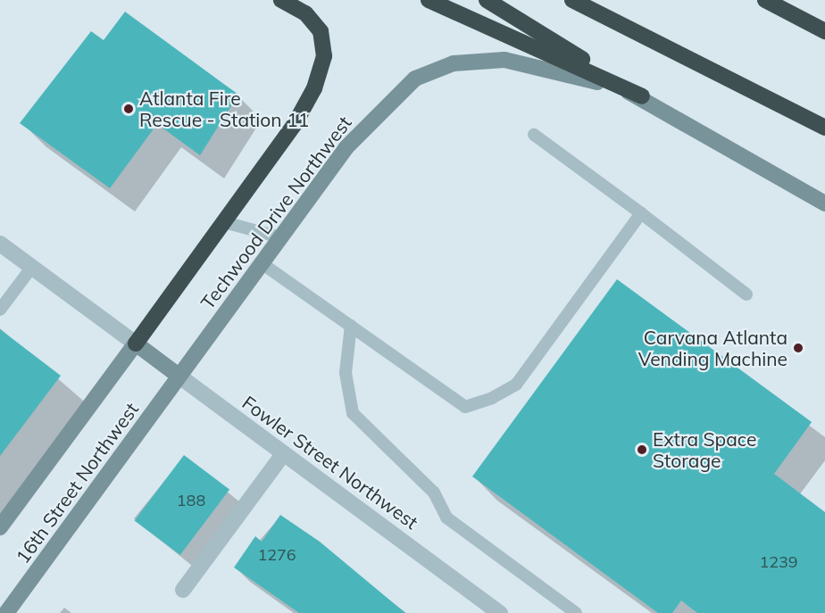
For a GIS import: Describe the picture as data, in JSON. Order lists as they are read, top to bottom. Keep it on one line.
{"streets":{"street":["Techwood Drive Northwest","Fowler Street Northwest","16th Street Northwest"]},"crossings":[["Techwood Drive Northwest","Fowler Street Northwest"],["Techwood Drive Northwest","16th Street Northwest"],["Fowler Street Northwest","16th Street Northwest"]],"places":["Atlanta Fire Rescue - Station 11","Carvana Atlanta Vending Machine","Extra Space Storage"],"house_numbers":["188","1276","1239"]}
